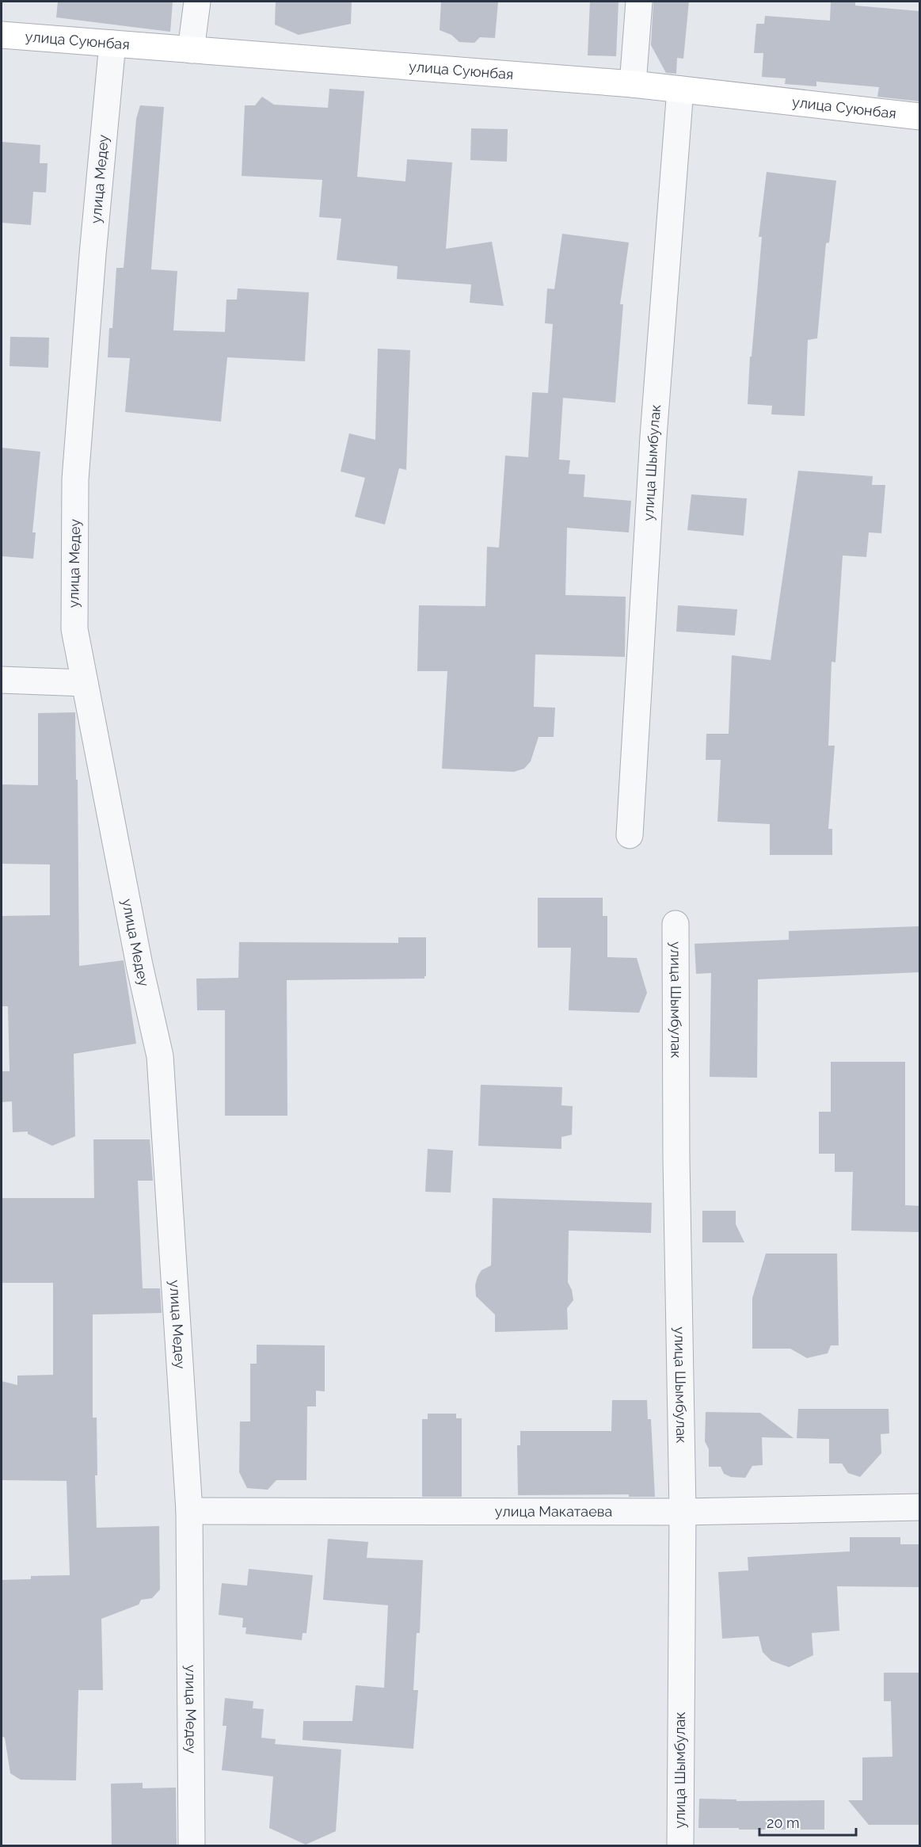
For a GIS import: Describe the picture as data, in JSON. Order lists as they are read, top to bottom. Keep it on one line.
{"streets":{"street":["улица Суюнбая","улица Медеу","улица Шымбулак","улица Макатаева"]},"crossings":[["улица Суюнбая","улица Медеу"],["улица Суюнбая","улица Шымбулак"],["улица Медеу","улица Макатаева"],["улица Шымбулак","улица Макатаева"]],"scale_bar":"20 m"}
